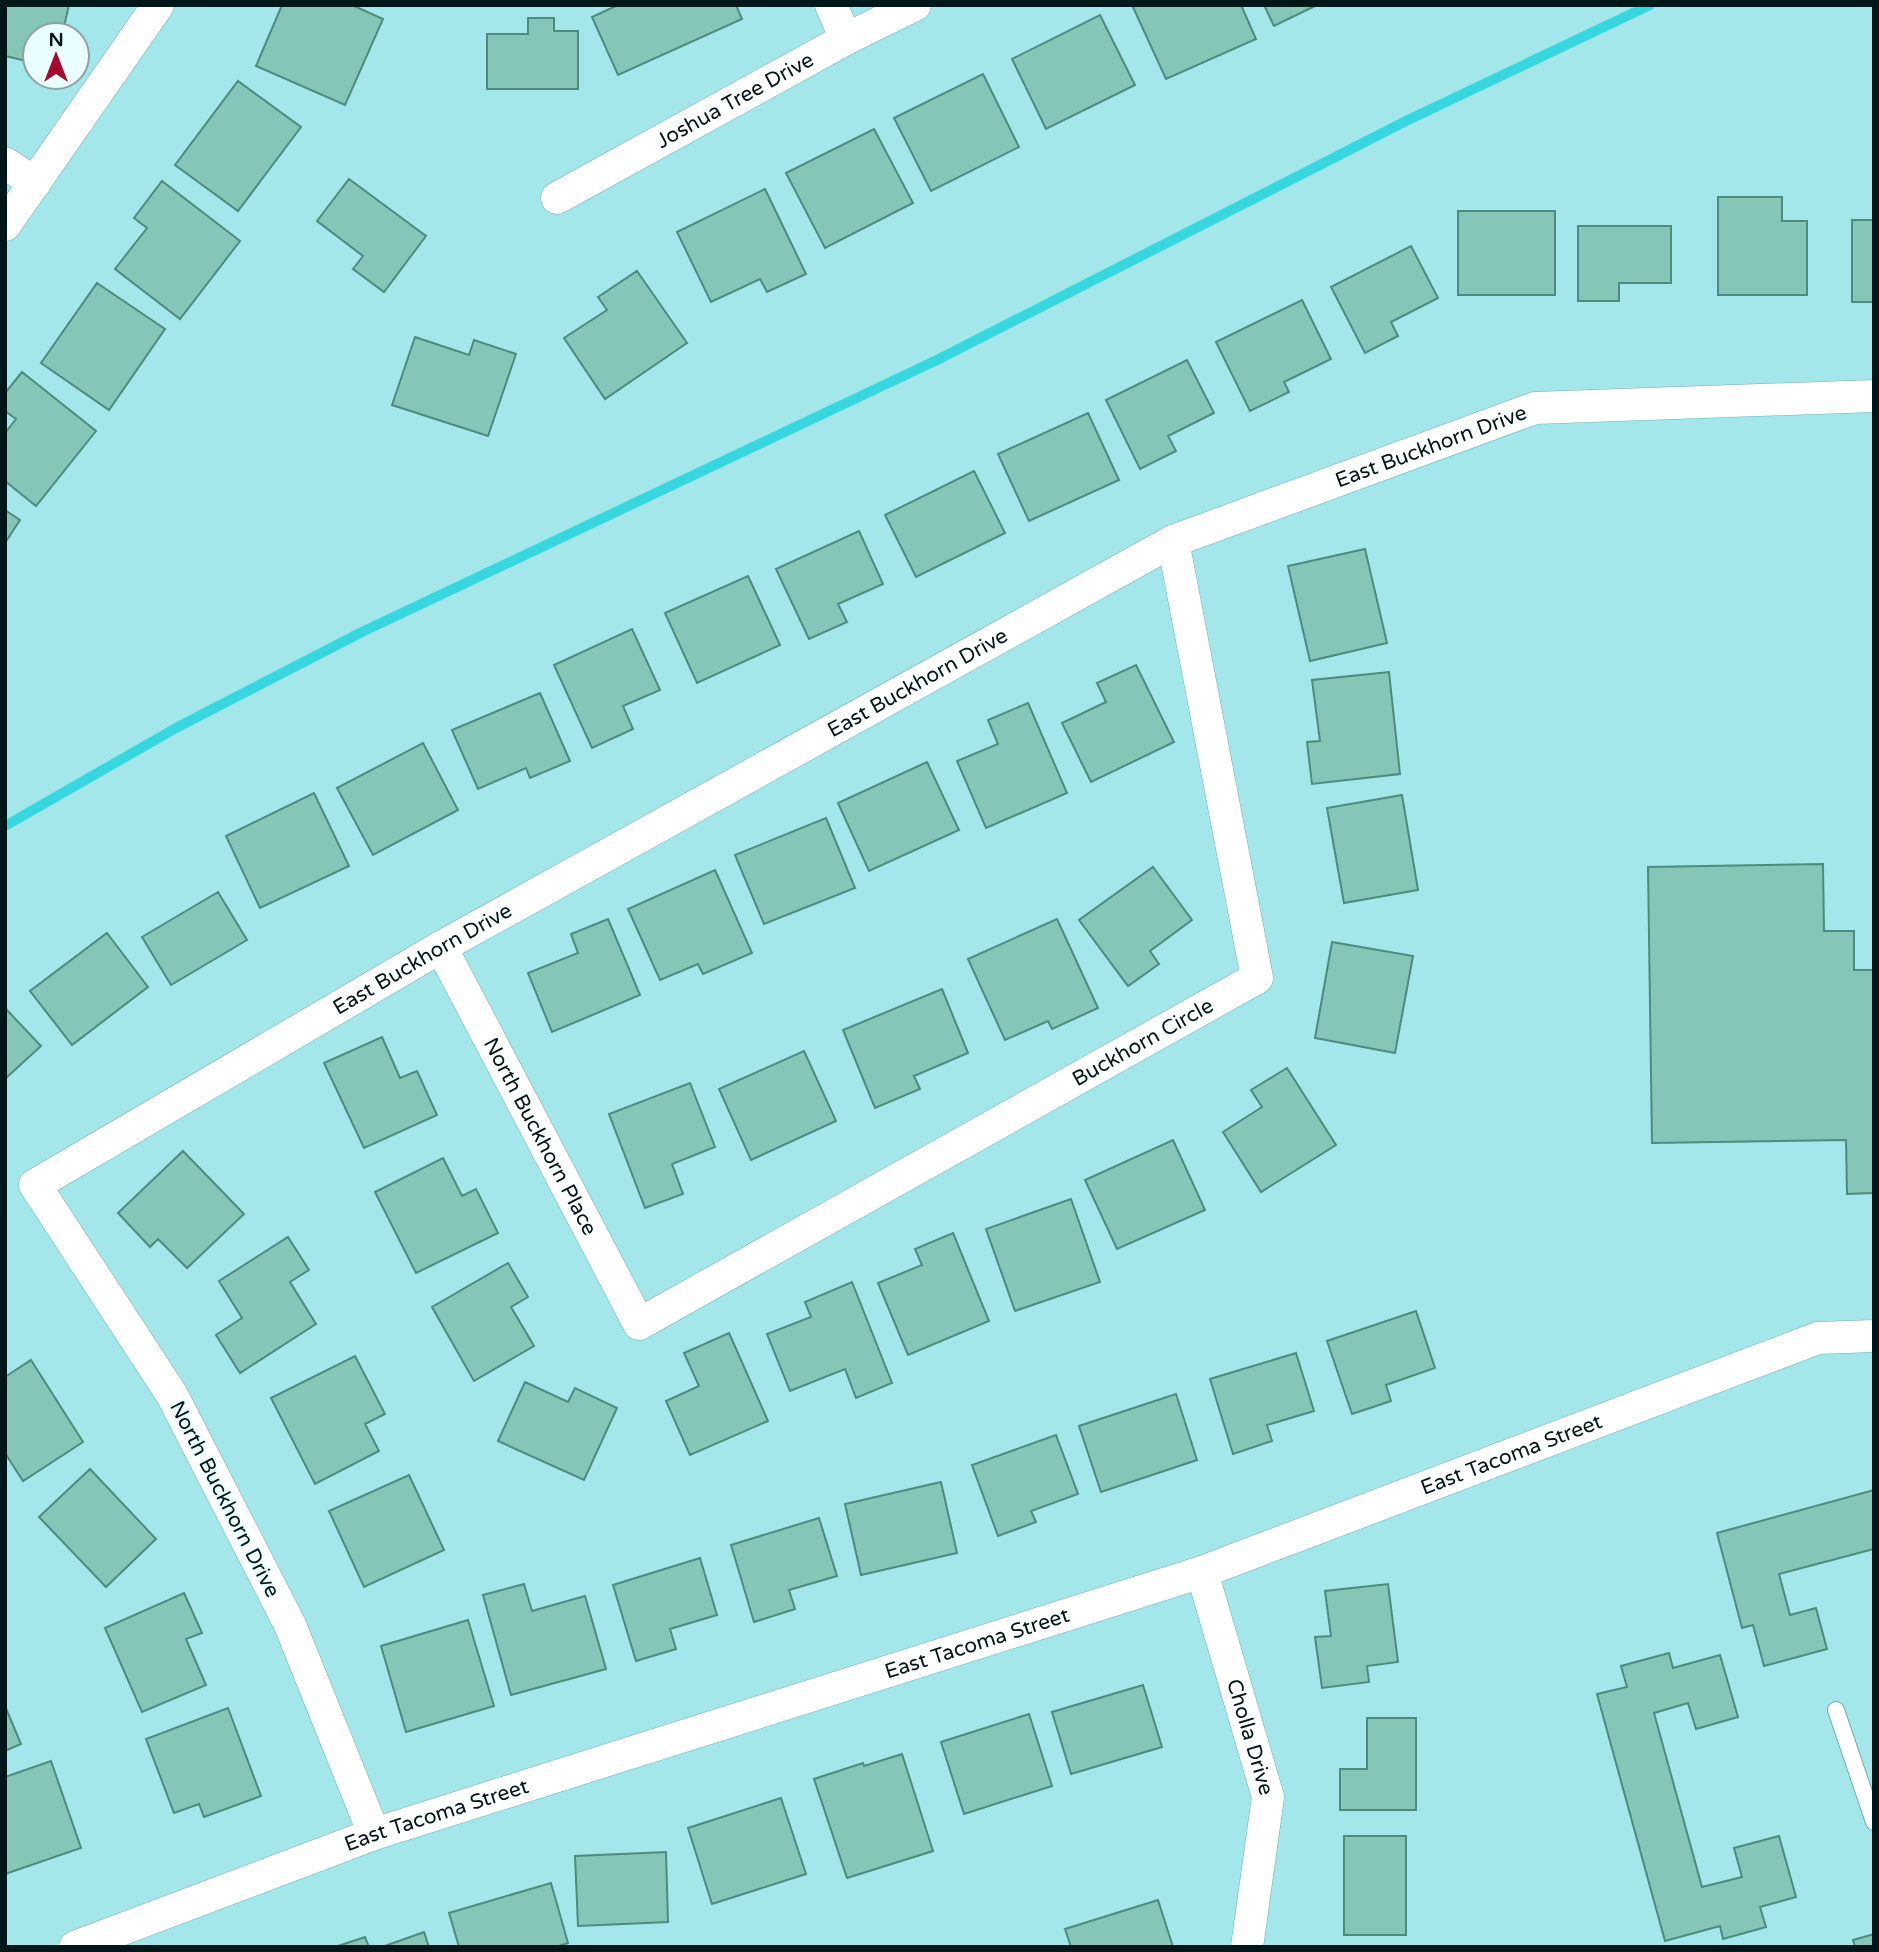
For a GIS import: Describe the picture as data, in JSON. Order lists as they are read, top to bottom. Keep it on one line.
{"streets":{"street":["Joshua Tree Drive","East Buckhorn Drive","Buckhorn Circle","North Buckhorn Place","East Tacoma Street","North Buckhorn Drive","Cholla Drive"]},"crossings":[["East Buckhorn Drive","Buckhorn Circle"],["East Buckhorn Drive","North Buckhorn Place"],["East Buckhorn Drive","North Buckhorn Drive"],["Buckhorn Circle","North Buckhorn Place"],["East Tacoma Street","North Buckhorn Drive"],["East Tacoma Street","Cholla Drive"]],"north":"top"}
